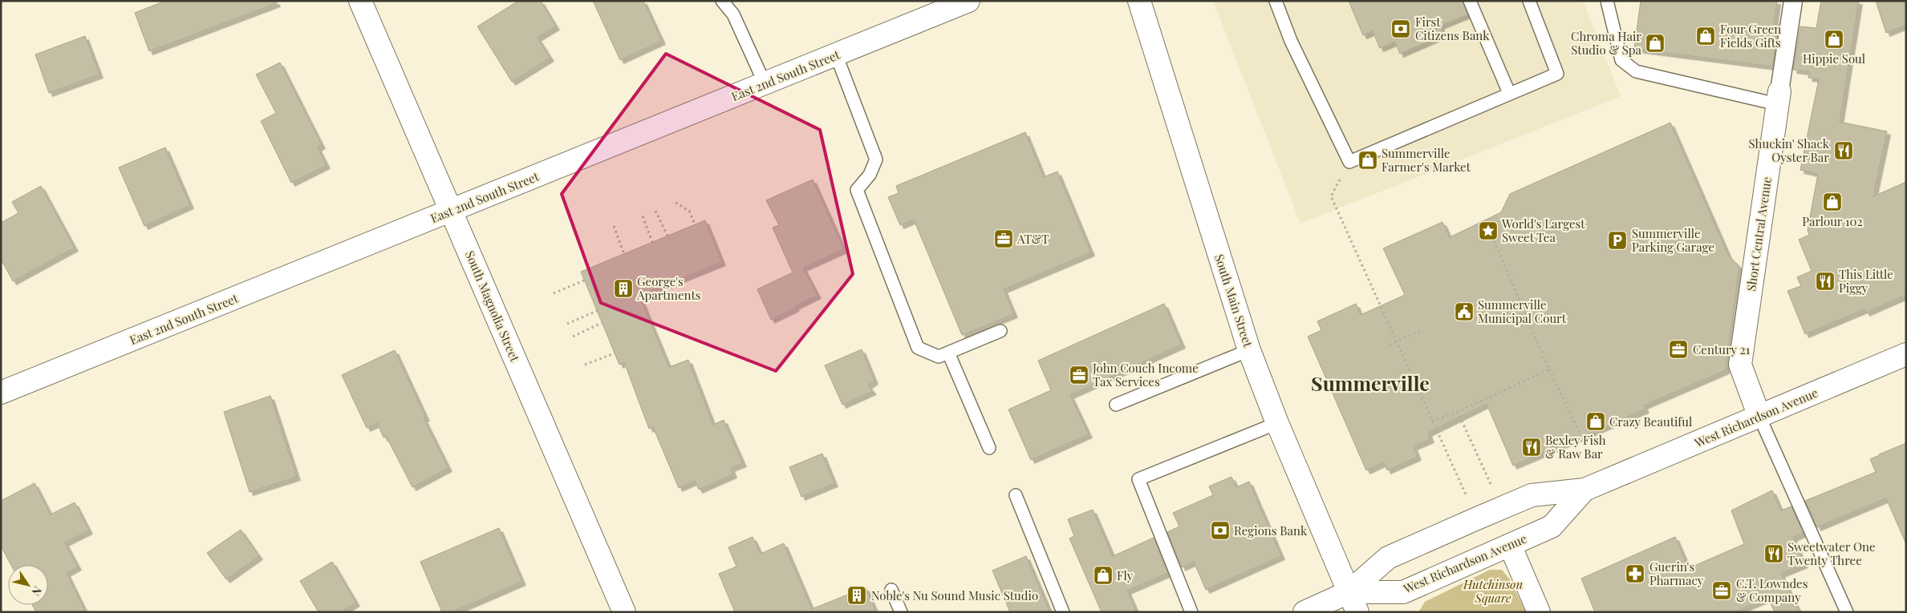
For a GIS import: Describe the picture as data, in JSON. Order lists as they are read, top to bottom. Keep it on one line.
{"streets":{"street":["East 2nd South Street","Short Central Avenue","South Main Street","South Magnolia Street","West Richardson Avenue"]},"crossings":[["East 2nd South Street","South Magnolia Street"],["Short Central Avenue","West Richardson Avenue"],["South Main Street","West Richardson Avenue"]],"districts":["Summerville"],"parks":["Hutchinson Square"],"places":{"bank":["First Citizens Bank","Regions Bank"],"shop":["Four Green Fields Gifts","Hippie Soul","Chroma Hair Studio & Spa","Summerville Farmer's Market","Parlour 102","Crazy Beautiful","Fly"],"restaurant":["Shuckin' Shack Oyster Bar","This Little Piggy","Bexley Fish & Raw Bar","Sweetwater One Twenty Three"],"place":["World's Largest Sweet Tea"],"office":["AT&T","Century 21","John Couch Income Tax Services","C.T. Lowndes & Company"],"parking":["Summerville Parking Garage"],"building":["George's Apartments","Noble's Nu Sound Music Studio"],"public building":["Summerville Municipal Court"],"pharmacy":["Guerin's Pharmacy"]},"north":"bottom right"}
